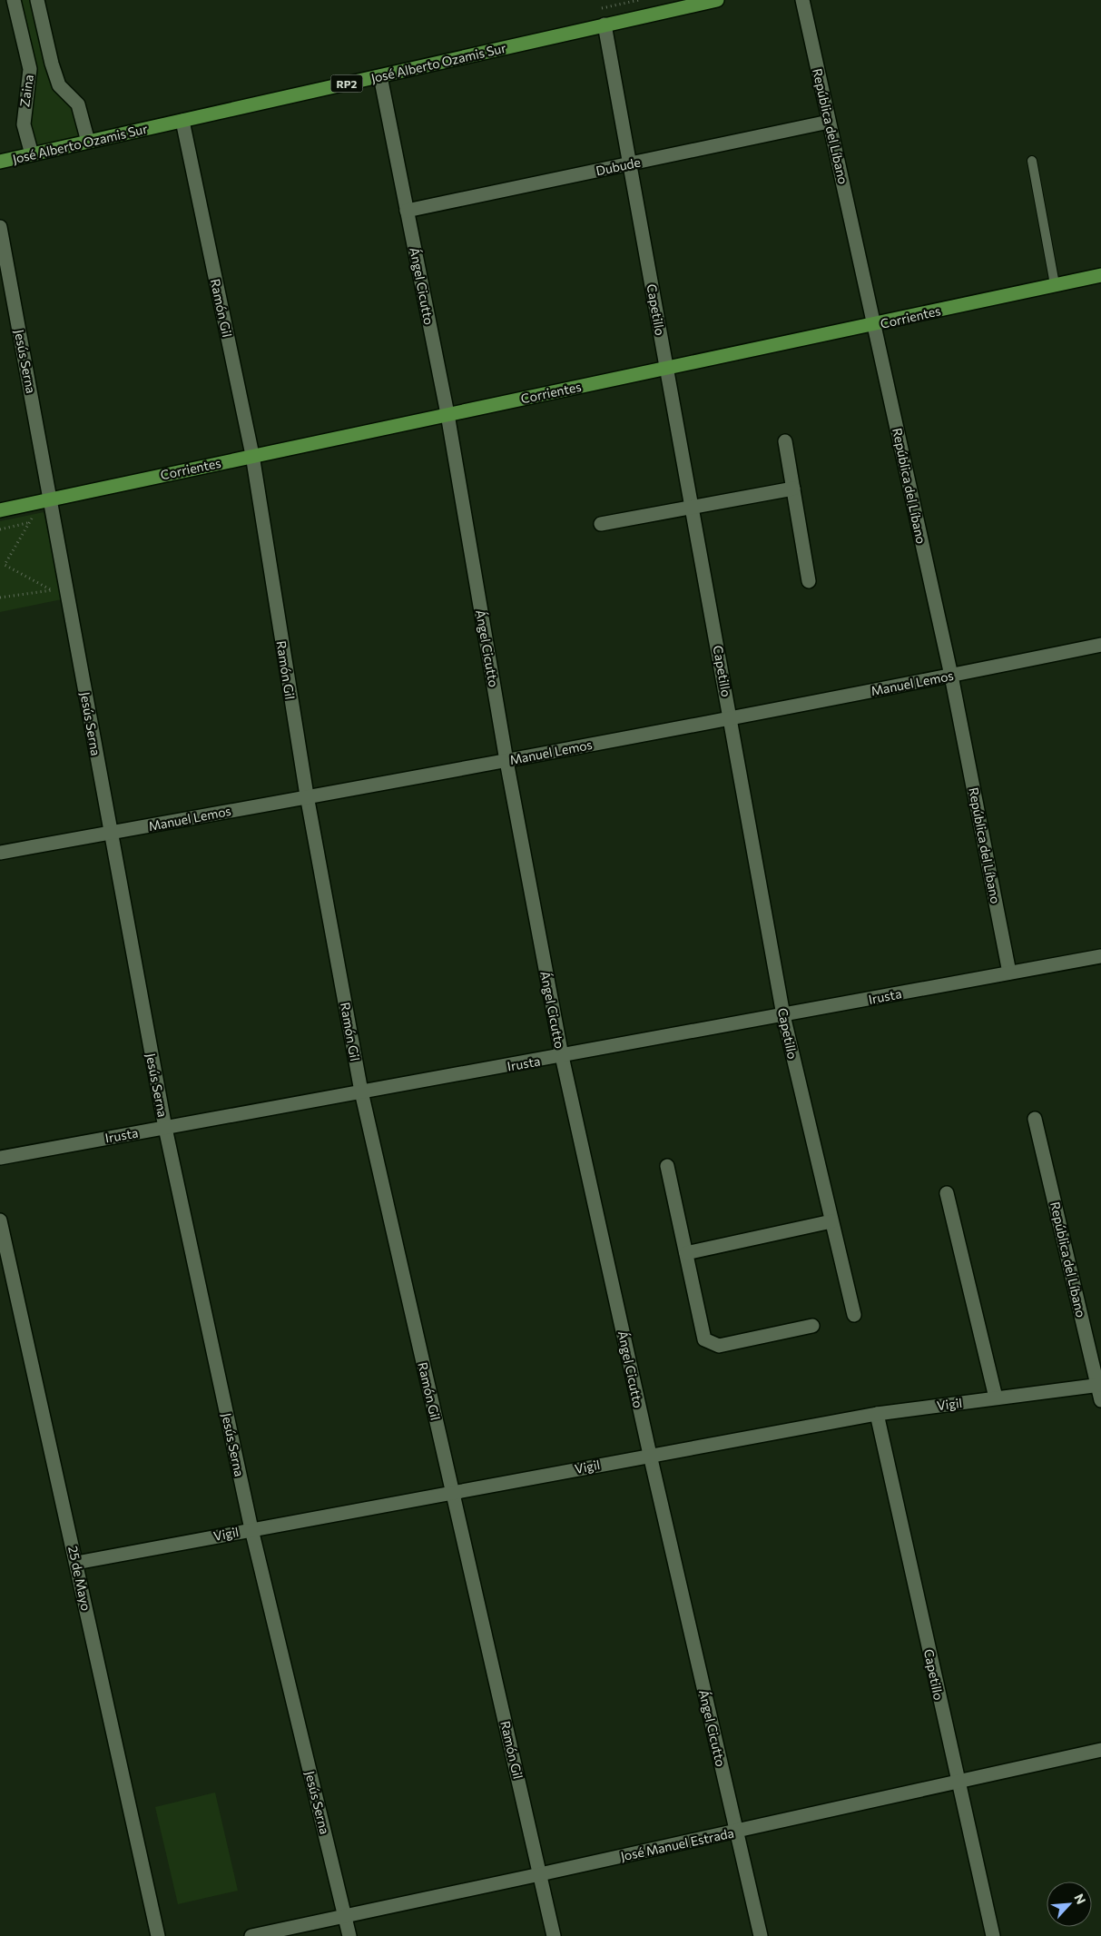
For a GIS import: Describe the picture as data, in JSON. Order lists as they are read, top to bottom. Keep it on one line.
{"streets":{"main road":["José Alberto Ozamis Sur","RP2","Corrientes"],"street":["Zaina","República del Líbano","Dubude","Ángel Cicutto","Ramón Gil","Capetillo","Jesús Serna","Manuel Lemos","Irusta","Vigil","25 de Mayo","José Manuel Estrada"]},"crossings":[["José Alberto Ozamis Sur","Zaina"],["José Alberto Ozamis Sur","Ángel Cicutto"],["José Alberto Ozamis Sur","Ramón Gil"],["José Alberto Ozamis Sur","Capetillo"],["República del Líbano","Dubude"],["República del Líbano","Corrientes"],["República del Líbano","Manuel Lemos"],["República del Líbano","Irusta"],["República del Líbano","Vigil"],["Dubude","Ángel Cicutto"],["Dubude","Capetillo"],["Ángel Cicutto","Corrientes"],["Ángel Cicutto","Manuel Lemos"],["Ángel Cicutto","Irusta"],["Ángel Cicutto","Vigil"],["Ángel Cicutto","José Manuel Estrada"],["Ramón Gil","Corrientes"],["Ramón Gil","Manuel Lemos"],["Ramón Gil","Irusta"],["Ramón Gil","Vigil"],["Ramón Gil","José Manuel Estrada"],["Capetillo","Corrientes"],["Capetillo","Manuel Lemos"],["Capetillo","Irusta"],["Capetillo","Vigil"],["Capetillo","José Manuel Estrada"],["Corrientes","Jesús Serna"],["Jesús Serna","Manuel Lemos"],["Jesús Serna","Irusta"],["Jesús Serna","Vigil"],["Jesús Serna","José Manuel Estrada"],["Vigil","25 de Mayo"]],"north":"top right"}
